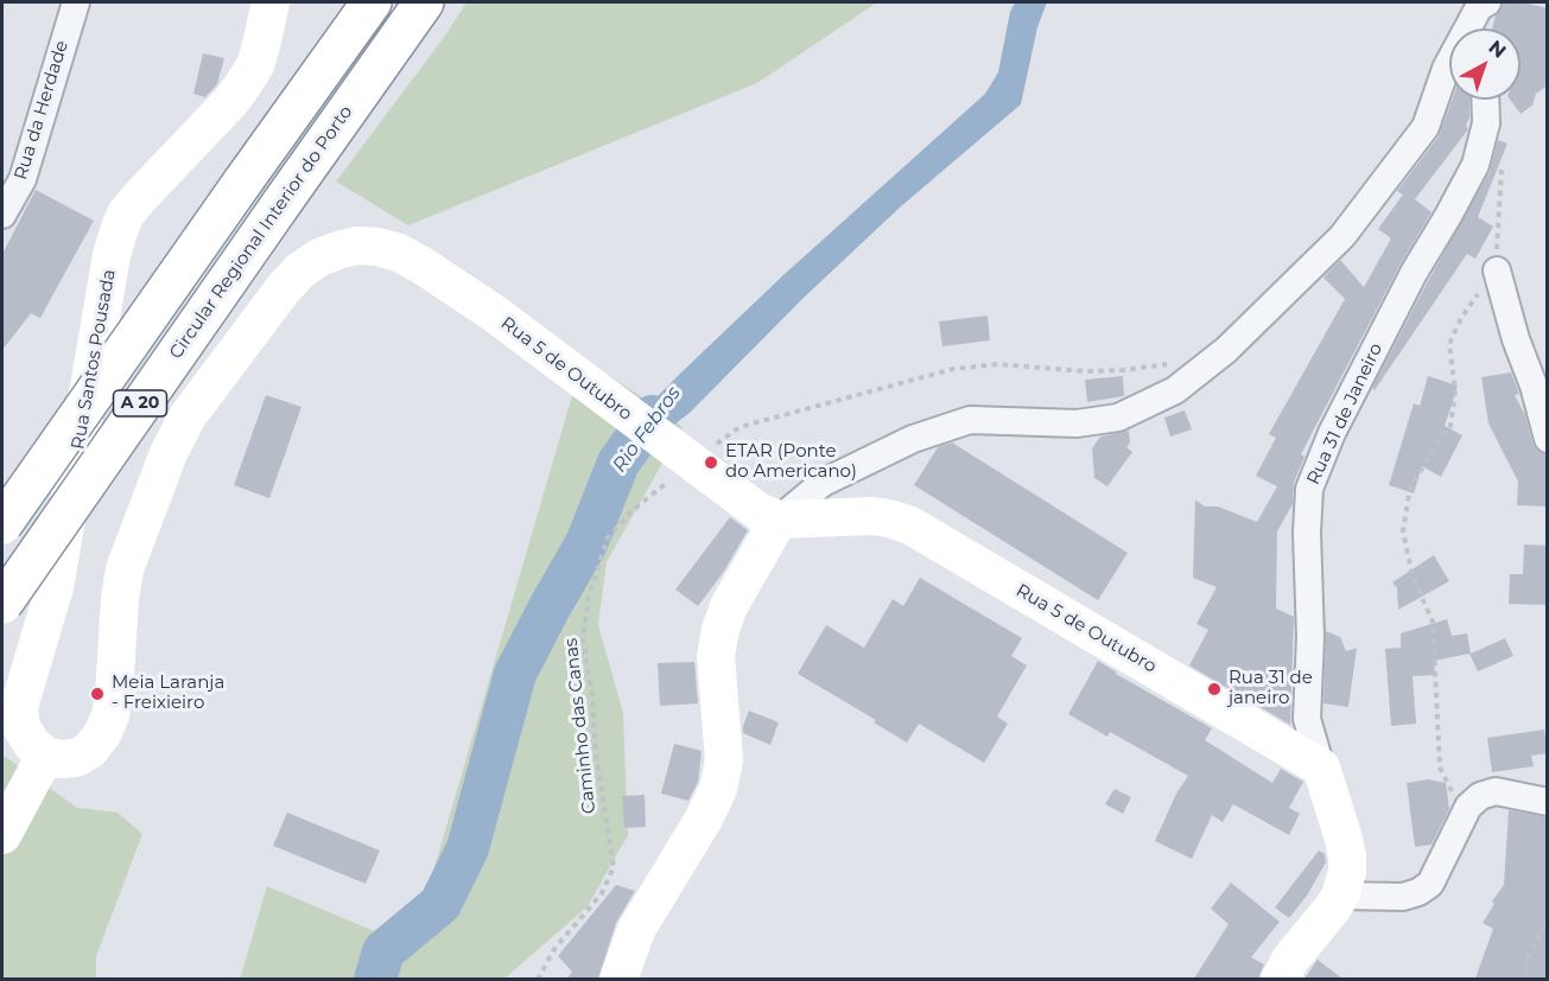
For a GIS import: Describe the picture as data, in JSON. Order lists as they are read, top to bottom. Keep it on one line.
{"streets":{"highway":["Circular Regional Interior do Porto","A 20"],"street":["Rua da Herdade","Rua Santos Pousada","Rua 5 de Outubro","Rua 31 de Janeiro"],"path":["Caminho das Canas"]},"crossings":[["Rua Santos Pousada","Rua 5 de Outubro"],["Rua 5 de Outubro","Rua 31 de Janeiro"]],"water":["Rio Febros"],"places":["ETAR (Ponte do Americano)","Rua 31 de janeiro","Meia Laranja - Freixieiro"],"north":"top right"}
